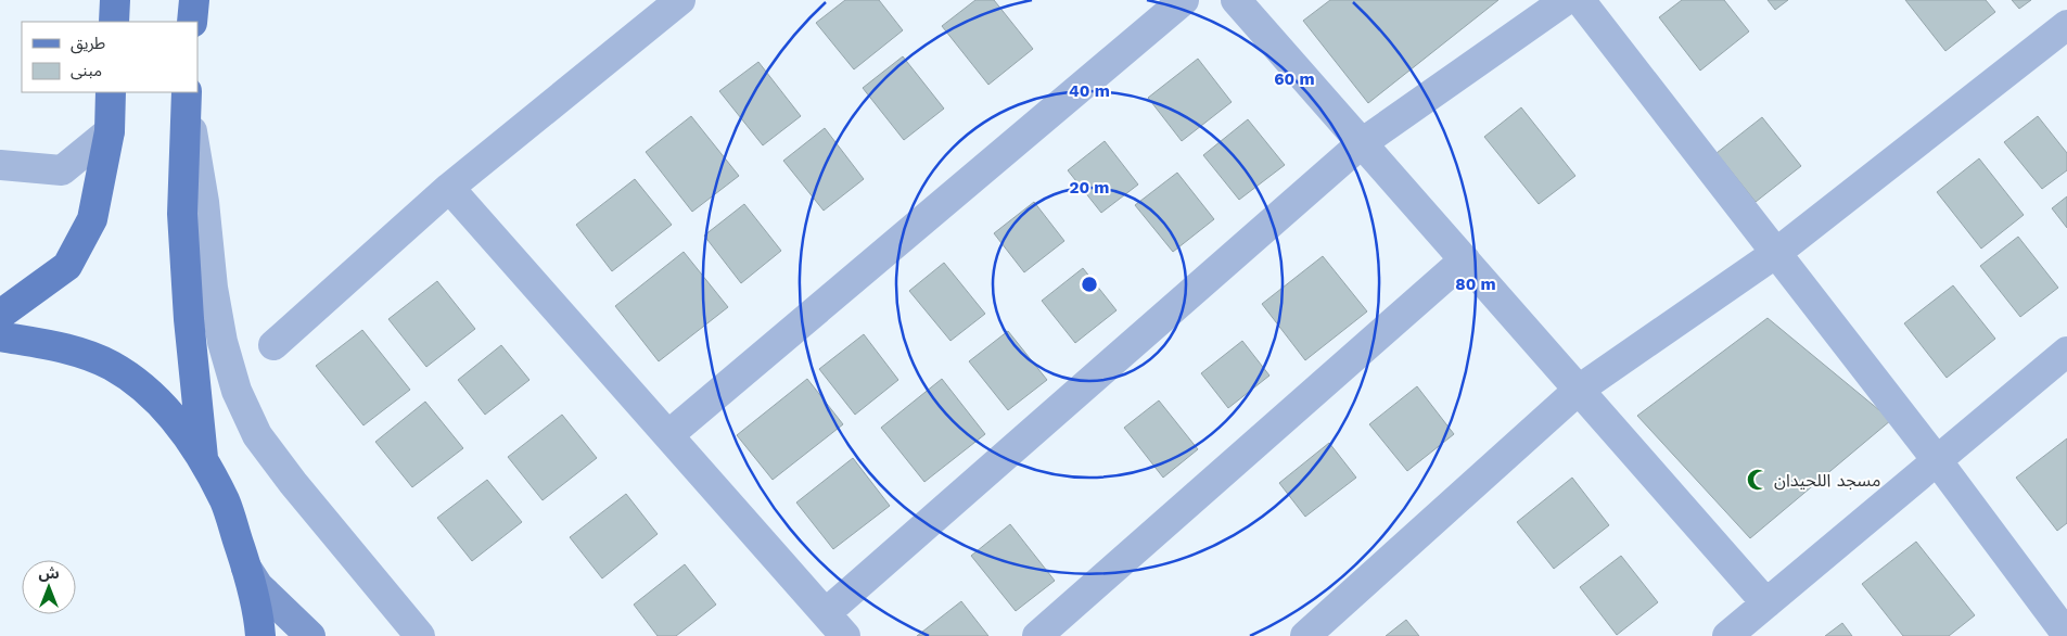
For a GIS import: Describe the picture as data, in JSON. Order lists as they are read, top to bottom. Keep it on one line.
{"places":{"mosque":["مسجد اللحيدان"]},"legend":["طريق","مبنى"],"north":"top","rings":["60 m","40 m","20 m","80 m"]}
